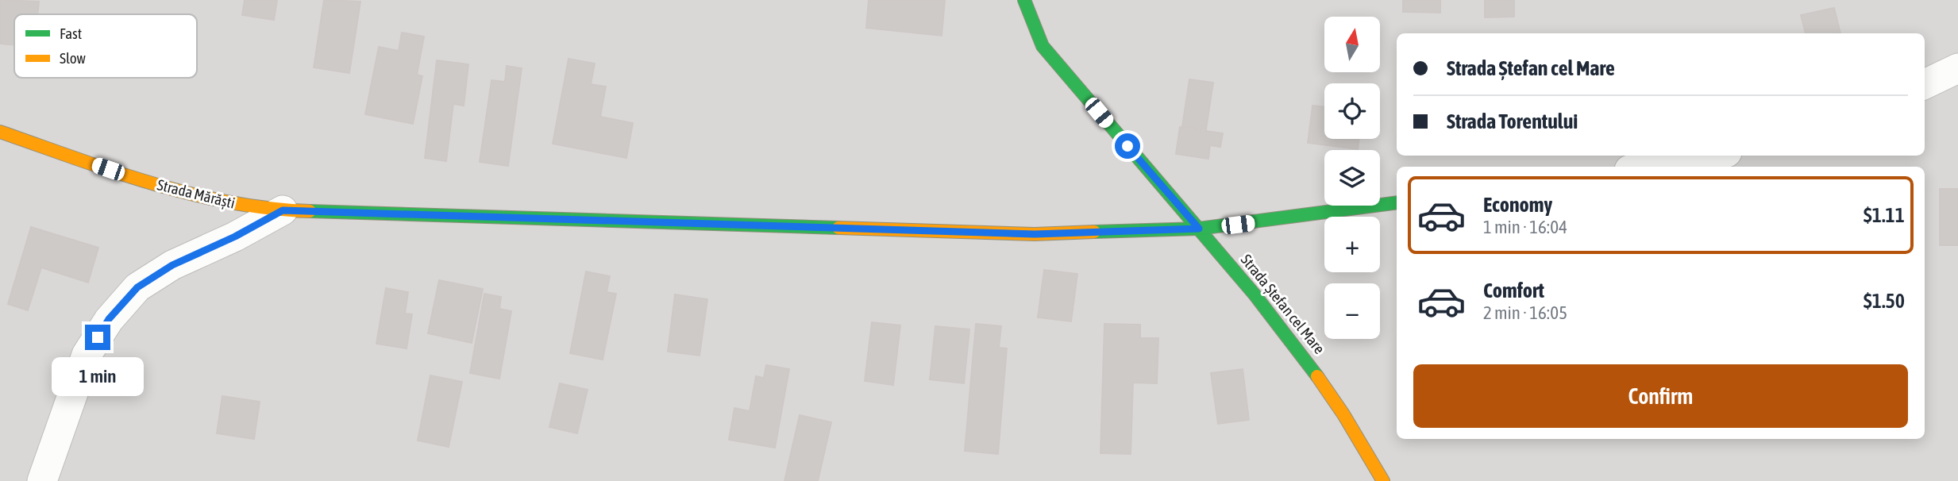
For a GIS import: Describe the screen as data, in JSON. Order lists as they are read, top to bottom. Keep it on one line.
{"streets":{"street":["Strada Mărăști","Strada Ștefan cel Mare"]},"crossings":[["Strada Mărăști","Strada Ștefan cel Mare"]],"legend":["Fast","Slow"],"north":"top","page":{"map_buttons":["+","−"],"banner":["Strada Ștefan cel Mare","Strada Torentului"],"list":[{"name":"Economy","note":"1 min · 16:04","value":"$1.11"},{"name":"Comfort","note":"2 min · 16:05","value":"$1.50"}],"buttons":"Confirm","bubble":"1 min"}}
